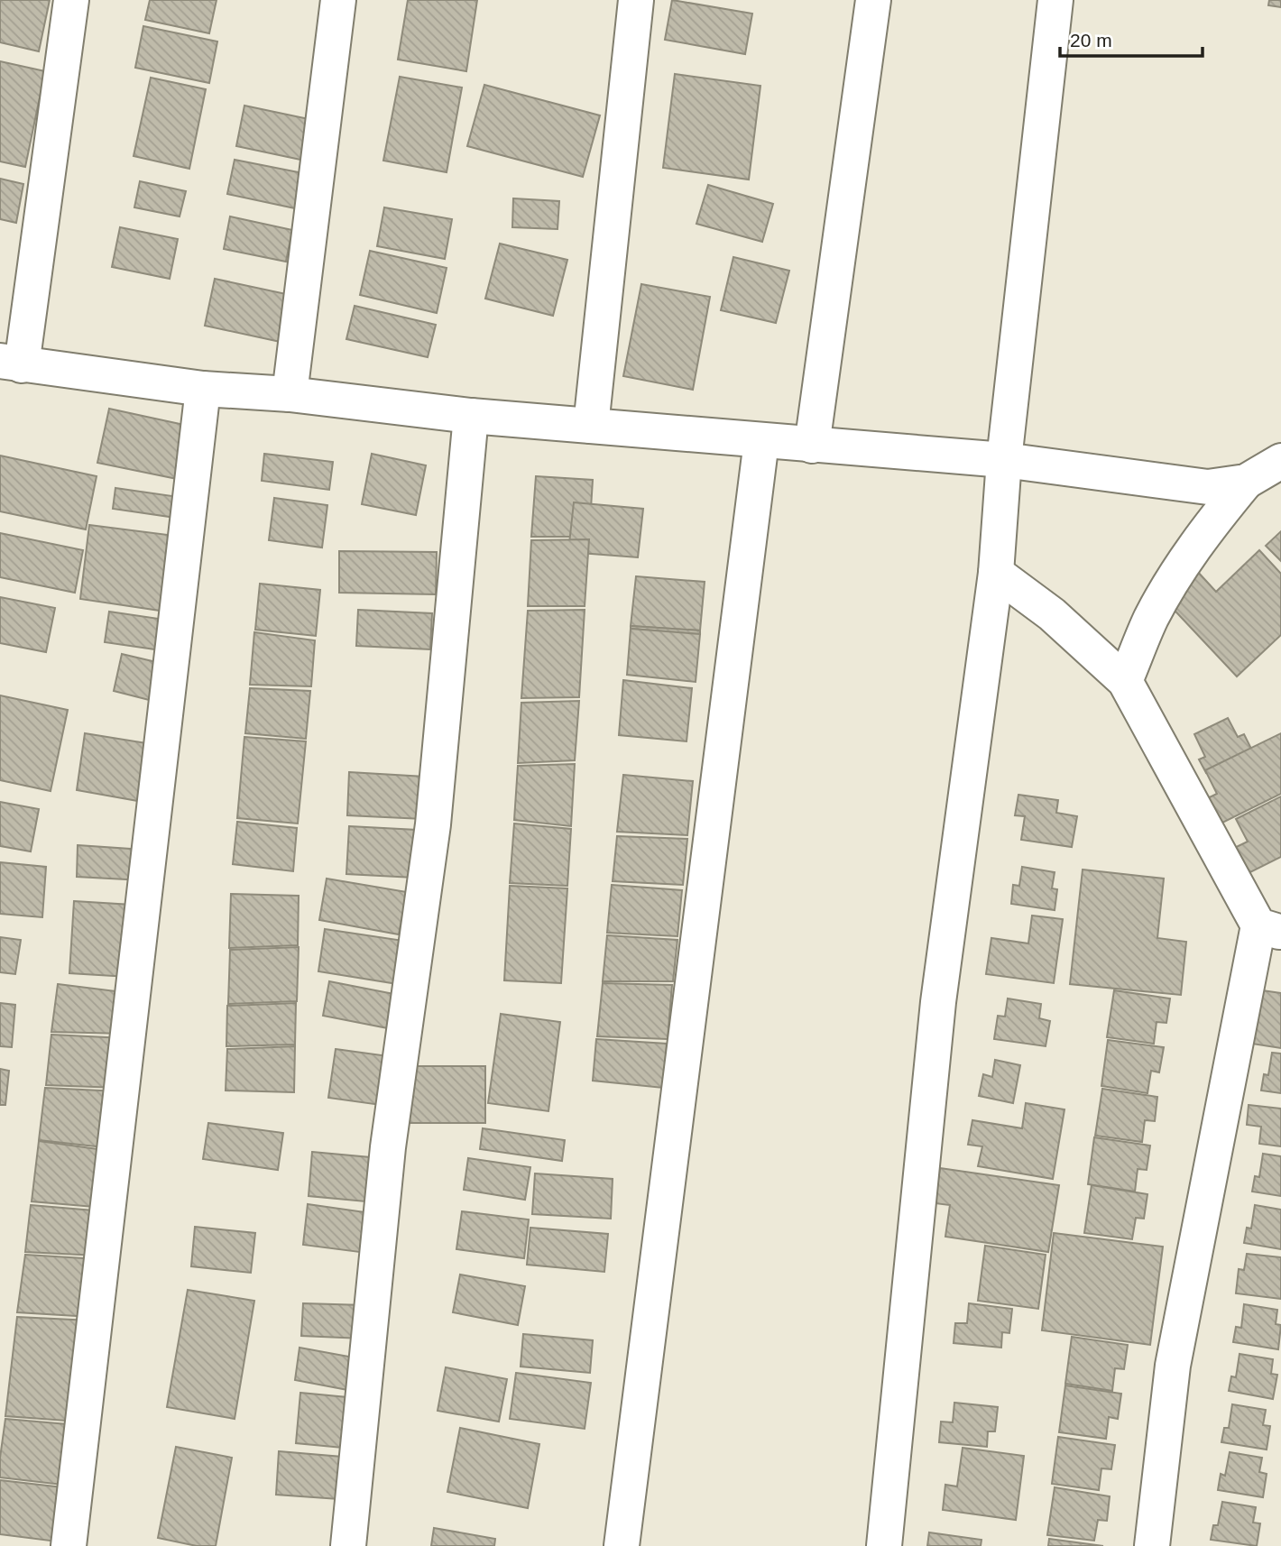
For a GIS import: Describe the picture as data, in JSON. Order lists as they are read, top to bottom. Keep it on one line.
{"scale_bar":"20 m"}
